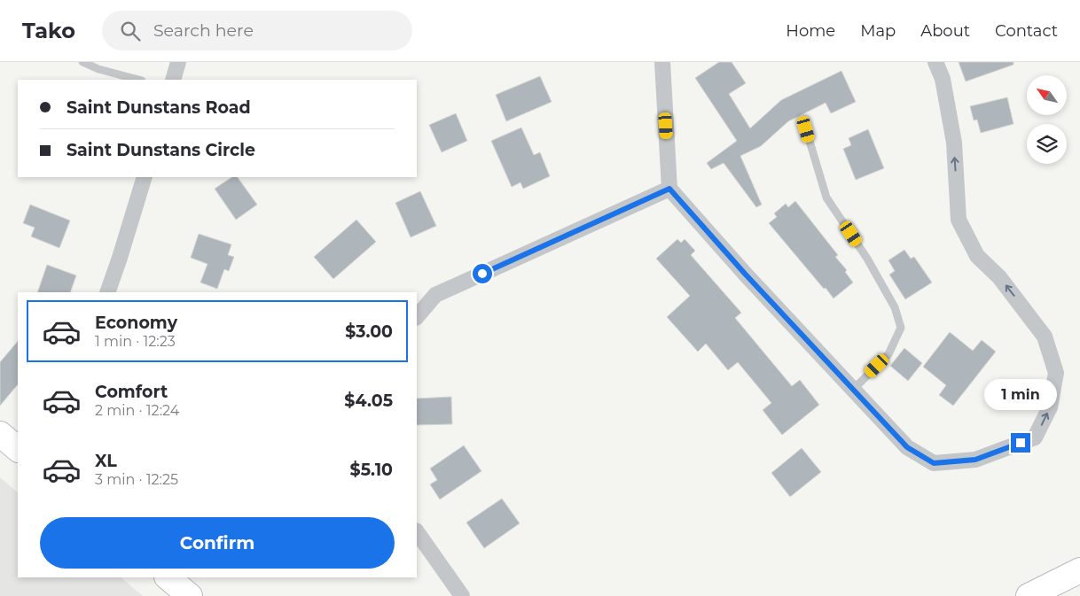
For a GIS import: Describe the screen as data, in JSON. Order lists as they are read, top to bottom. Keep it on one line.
{"north":"top left","page":{"header":"Tako","search":"Search here","nav":["Home","Map","About","Contact"],"banner":["Saint Dunstans Road","Saint Dunstans Circle"],"list":[{"name":"Economy","note":"1 min · 12:23","value":"$3.00"},{"name":"Comfort","note":"2 min · 12:24","value":"$4.05"},{"name":"XL","note":"3 min · 12:25","value":"$5.10"}],"bubble":"1 min","buttons":"Confirm"}}
